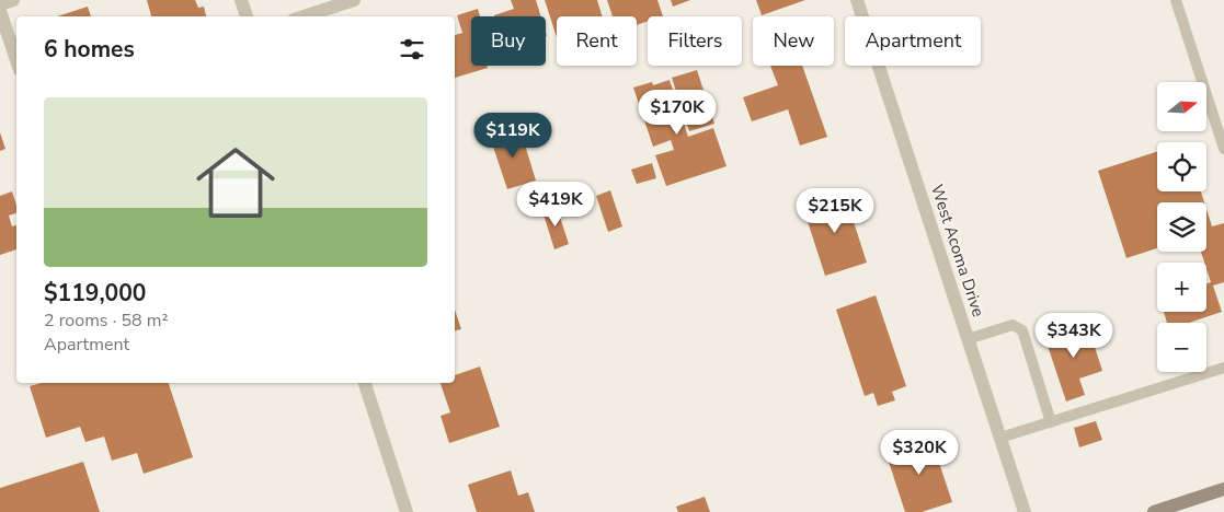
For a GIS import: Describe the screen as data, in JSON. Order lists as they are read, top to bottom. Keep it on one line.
{"streets":{"street":["West Acoma Drive"]},"north":"right","page":{"chip":["Buy","Rent","Filters","New","Apartment"],"heading":"6 homes","map_buttons":["+","−"],"list":[{"name":"$119,000","note":"2 rooms · 58 m² · Apartment"}],"price":["$170K","$119K","$419K","$215K","$343K","$320K"]}}
